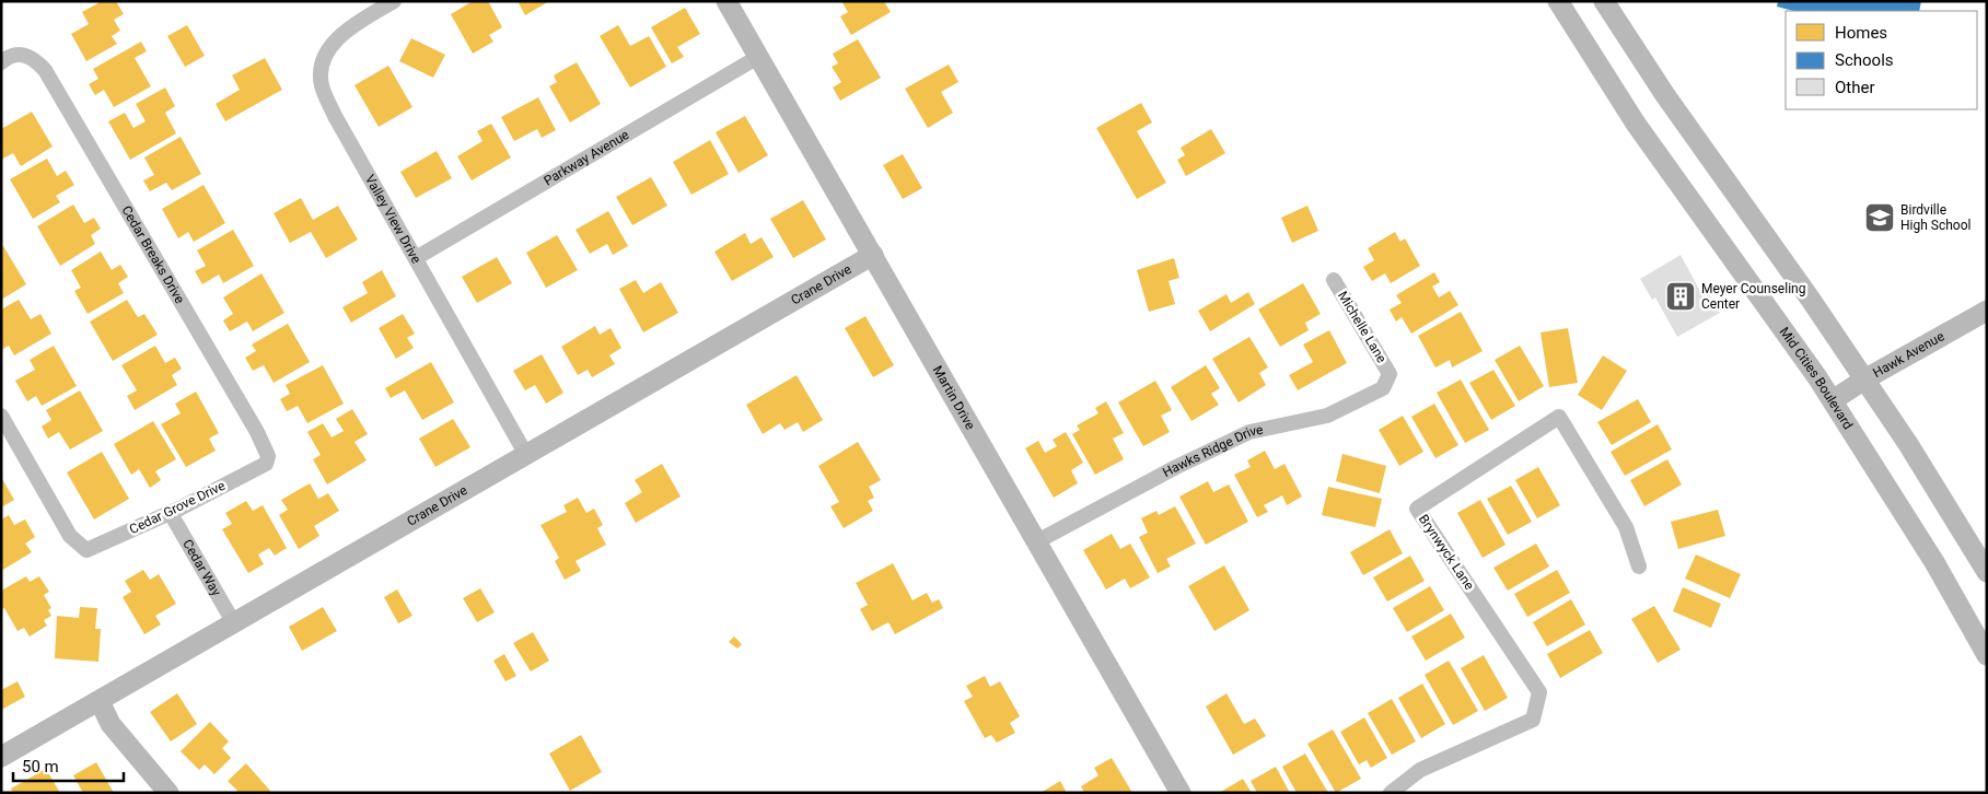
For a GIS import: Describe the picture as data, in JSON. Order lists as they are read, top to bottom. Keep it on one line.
{"streets":{"street":["Parkway Avenue","Valley View Drive","Cedar Breaks Drive","Crane Drive","Michelle Lane","Hawk Avenue","Mid Cities Boulevard","Martin Drive","Hawks Ridge Drive","Cedar Grove Drive","Brynwyck Lane","Cedar Way"]},"crossings":[["Parkway Avenue","Valley View Drive"],["Parkway Avenue","Martin Drive"],["Valley View Drive","Crane Drive"],["Cedar Breaks Drive","Cedar Grove Drive"],["Crane Drive","Martin Drive"],["Crane Drive","Cedar Way"],["Michelle Lane","Hawks Ridge Drive"],["Hawk Avenue","Mid Cities Boulevard"],["Martin Drive","Hawks Ridge Drive"],["Cedar Grove Drive","Cedar Way"]],"places":{"school or university":["Birdville High School"],"building":["Meyer Counseling Center"]},"legend":["Homes","Schools","Other"],"scale_bar":"50 m"}
